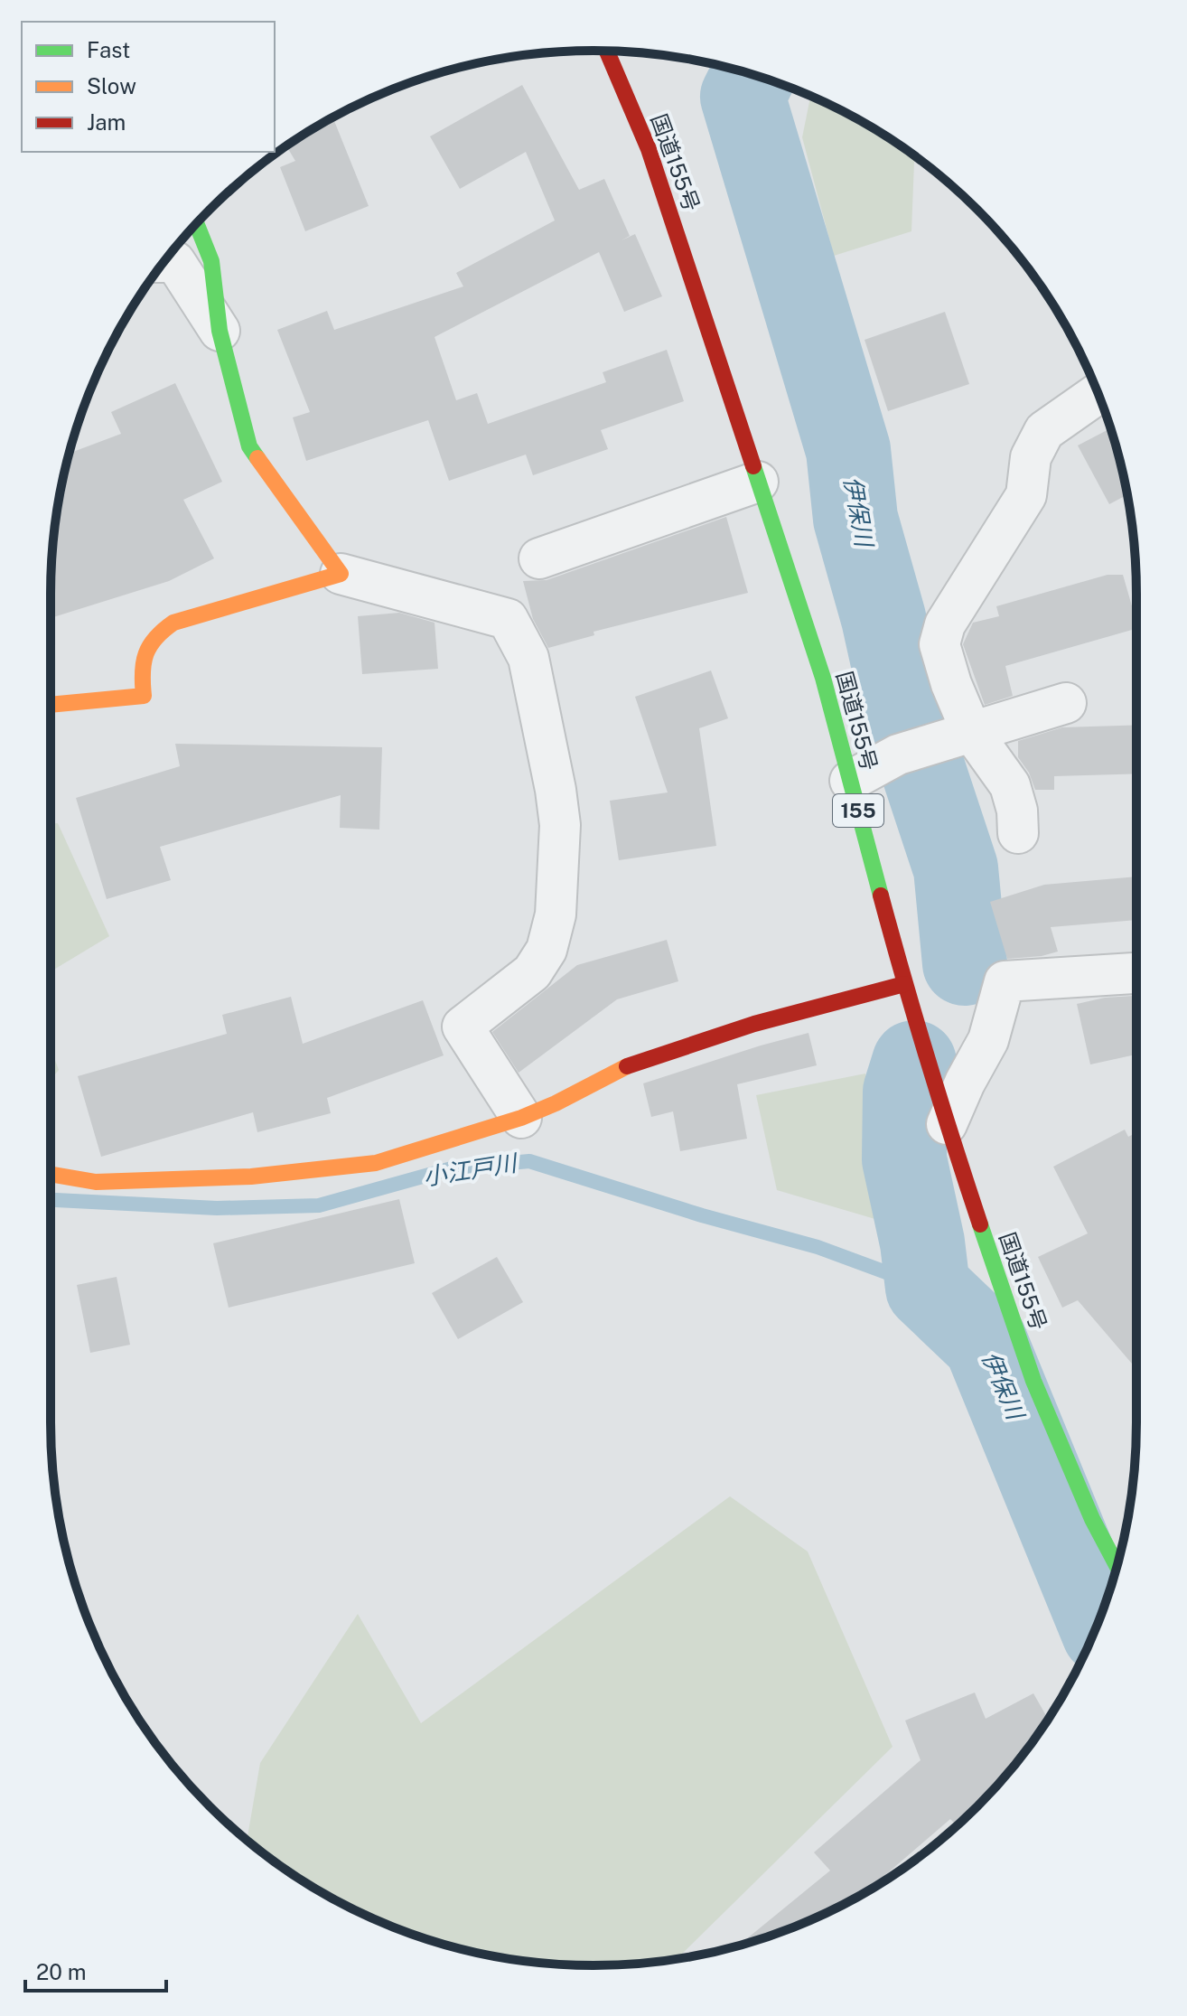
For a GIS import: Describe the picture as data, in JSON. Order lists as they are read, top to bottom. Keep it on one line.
{"streets":{"main road":["国道155号","155"]},"water":["伊保川","小江戸川"],"legend":["Fast","Slow","Jam"],"scale_bar":"20 m"}
